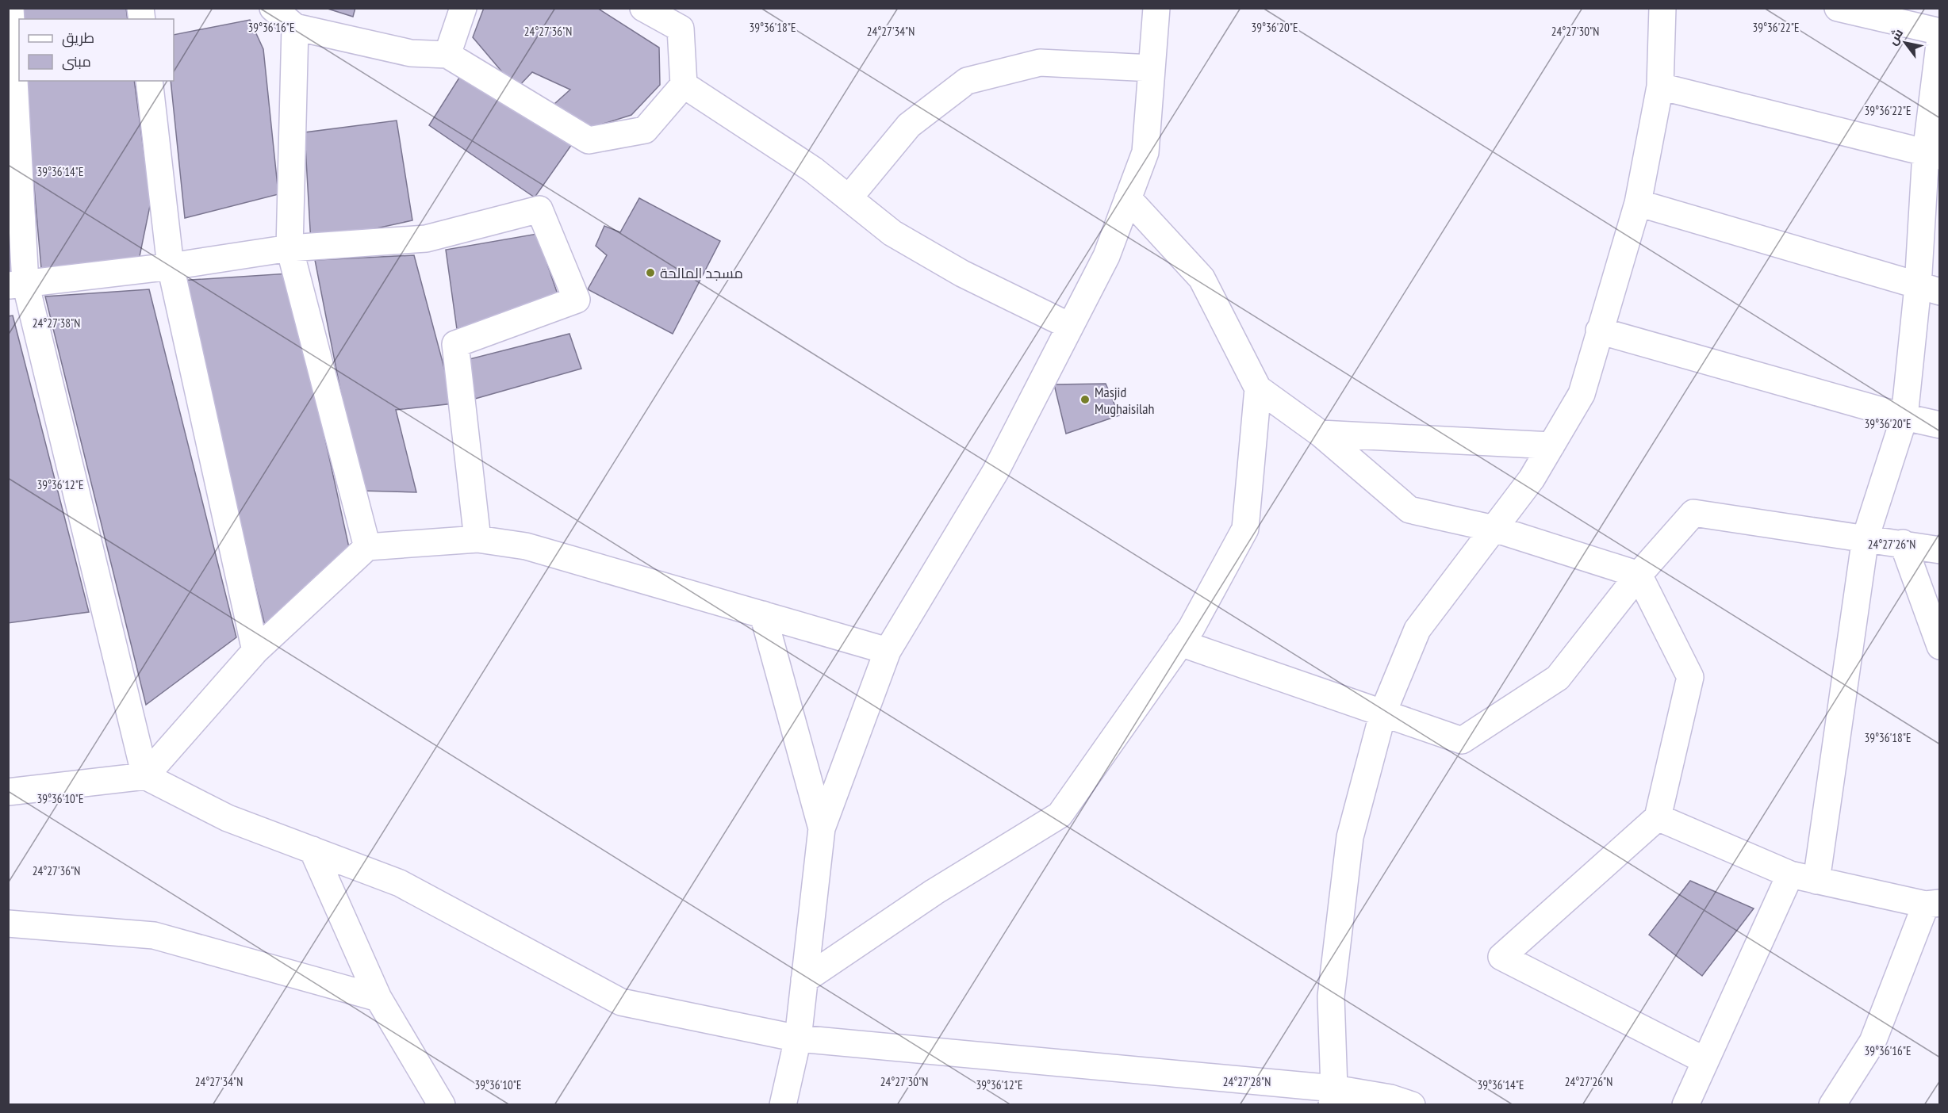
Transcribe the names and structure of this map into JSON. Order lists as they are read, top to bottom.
{
  "places": ["مسجد المالحة", "Masjid Mughaisilah"],
  "legend": ["طريق", "مبنى"],
  "north": "top left",
  "coordinates": [
    "39°36'16\"E",
    "39°36'18\"E",
    "39°36'20\"E",
    "39°36'22\"E",
    "24°27'36\"N",
    "24°27'34\"N",
    "24°27'30\"N",
    "39°36'14\"E",
    "24°27'38\"N",
    "39°36'12\"E",
    "24°27'26\"N",
    "39°36'10\"E",
    "24°27'28\"N"
  ]
}
